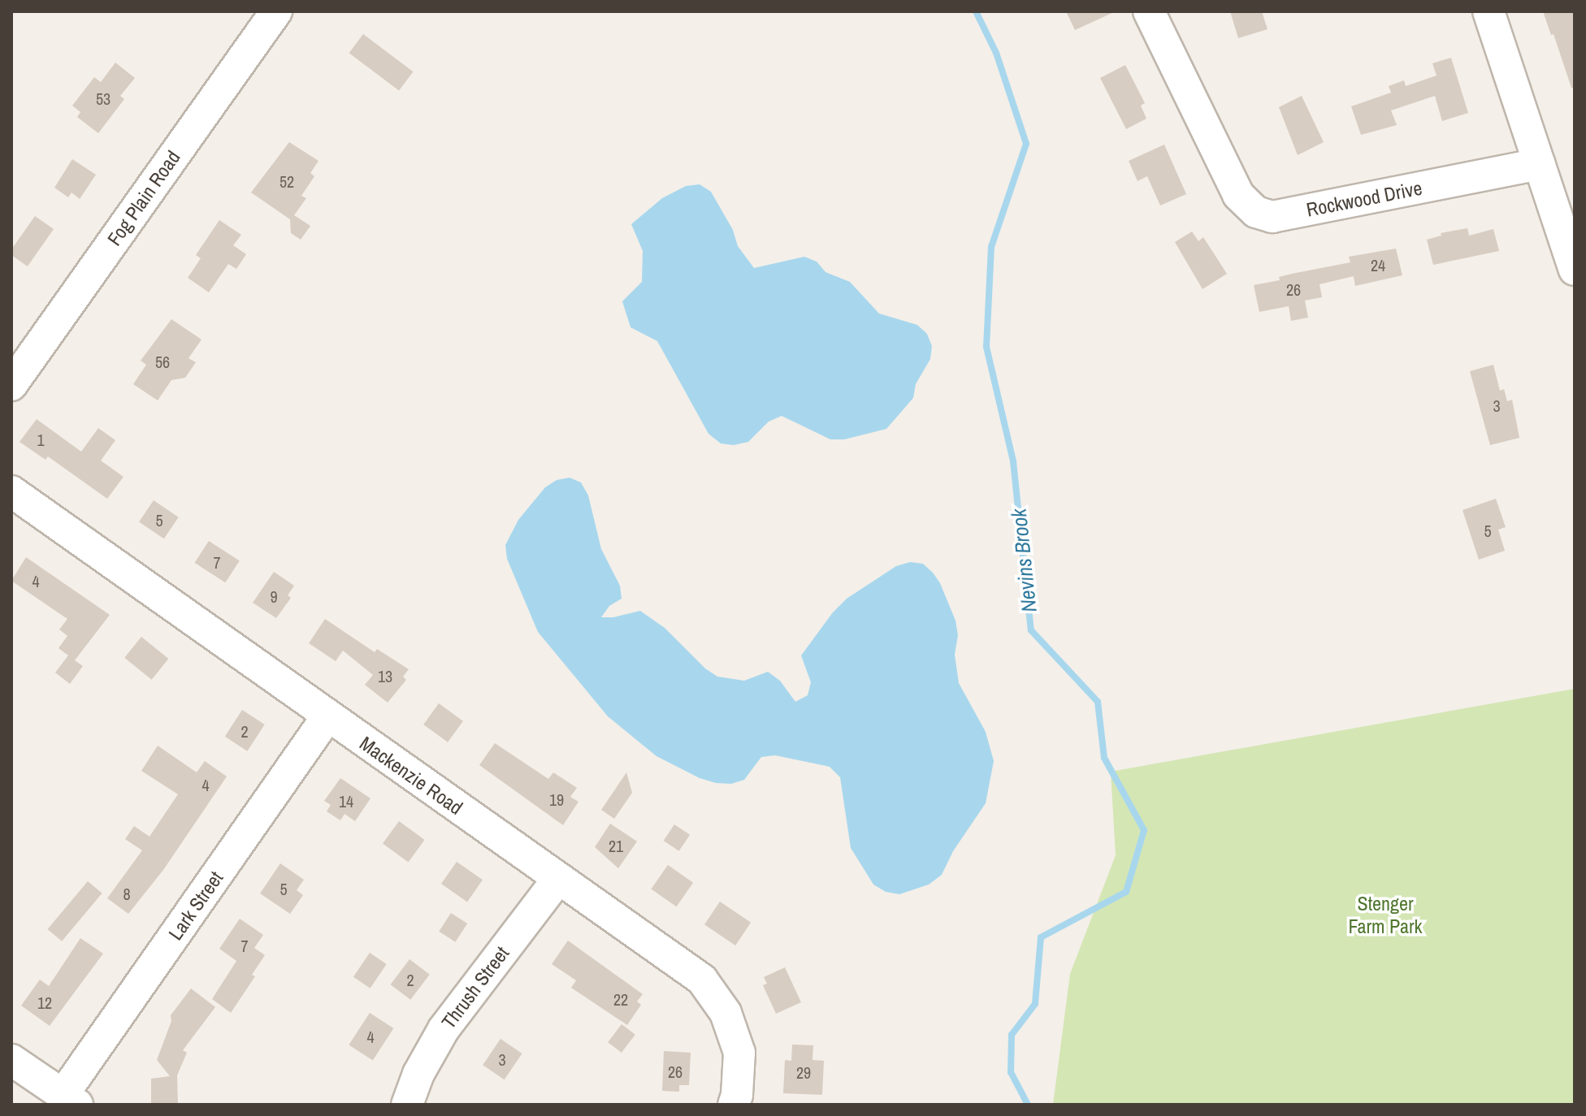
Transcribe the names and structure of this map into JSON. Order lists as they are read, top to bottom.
{
  "streets": {
    "street": [
      "Fog Plain Road",
      "Rockwood Drive",
      "Mackenzie Road",
      "Lark Street",
      "Thrush Street"
    ]
  },
  "crossings": [
    ["Mackenzie Road", "Lark Street"],
    ["Mackenzie Road", "Thrush Street"]
  ],
  "water": ["Nevins Brook"],
  "parks": ["Stenger Farm Park"],
  "house_numbers": [
    "53",
    "52",
    "24",
    "26",
    "56",
    "3",
    "1",
    "5",
    "5",
    "7",
    "4",
    "9",
    "13",
    "2",
    "4",
    "19",
    "14",
    "21",
    "5",
    "8",
    "7",
    "2",
    "22",
    "12",
    "4",
    "3",
    "26",
    "29"
  ]
}
